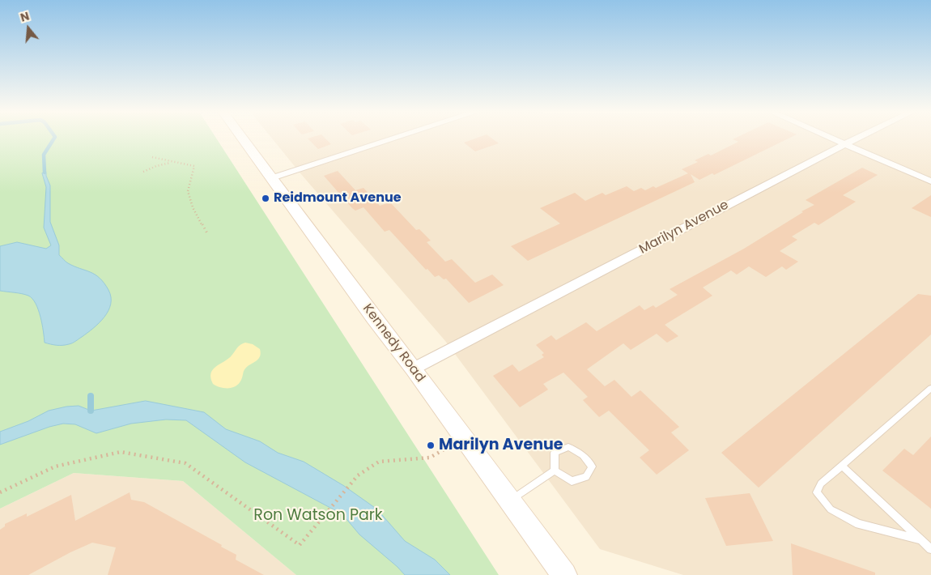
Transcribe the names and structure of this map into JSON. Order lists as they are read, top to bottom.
{
  "streets": {
    "main road": ["Kennedy Road"],
    "street": ["Marilyn Avenue"]
  },
  "crossings": [
    ["Marilyn Avenue", "Kennedy Road"]
  ],
  "parks": ["Ron Watson Park"],
  "places": ["Reidmount Avenue", "Marilyn Avenue"],
  "north": "top"
}
